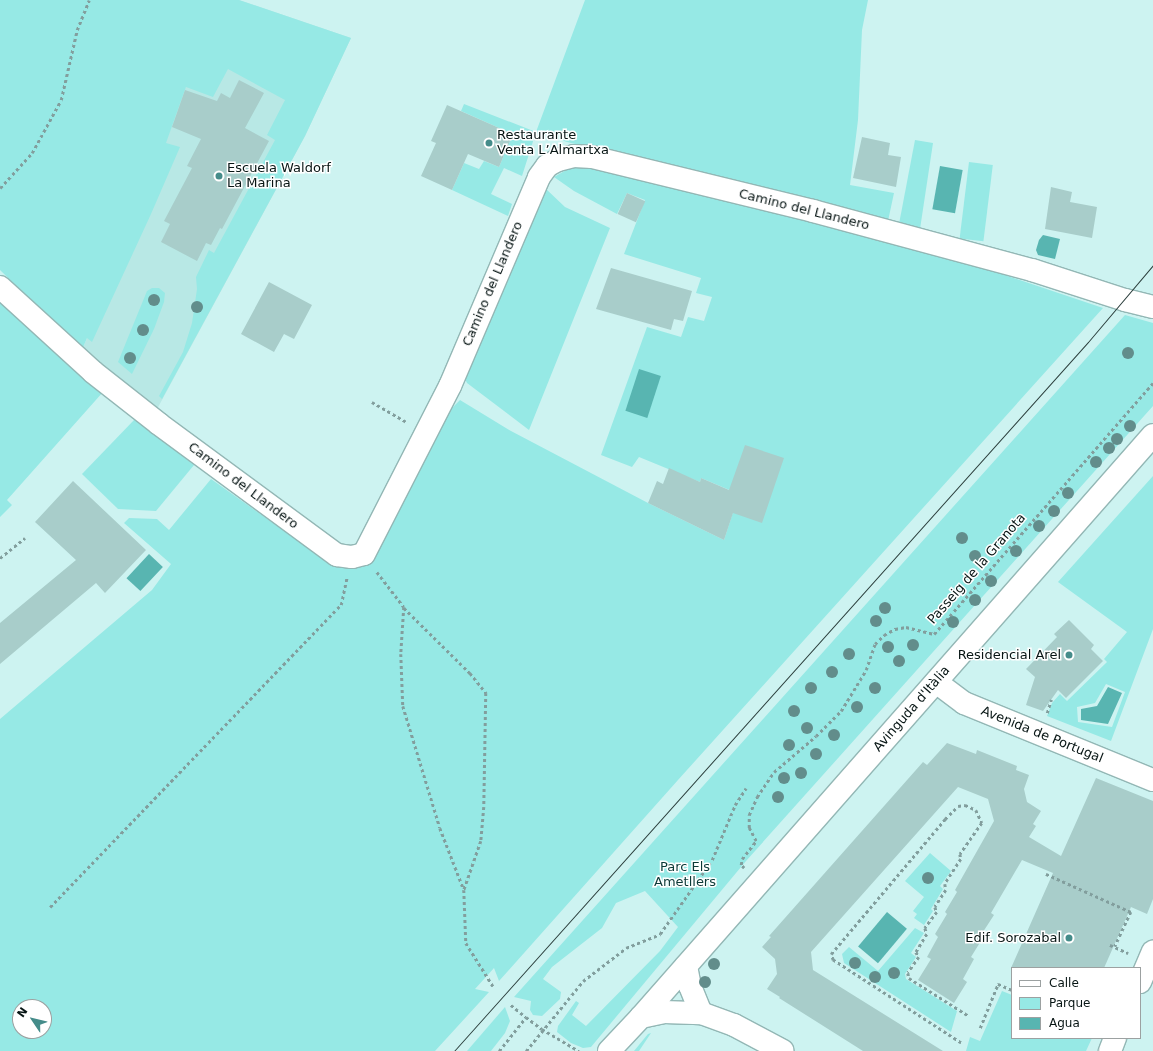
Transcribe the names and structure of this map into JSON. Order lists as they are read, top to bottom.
{
  "streets": {
    "street": ["Camino del Llandero", "Avinguda d'Itàlia", "Avenida de Portugal"],
    "path": ["Passeig de la Granota"]
  },
  "crossings": [
    ["Avinguda d'Itàlia", "Avenida de Portugal"]
  ],
  "parks": ["Parc Els Ametllers"],
  "places": [
    "Restaurante Venta L’Almartxa",
    "Escuela Waldorf La Marina",
    "Residencial Arel",
    "Edif. Sorozabal"
  ],
  "legend": ["Calle", "Parque", "Agua"],
  "north": "top left"
}
